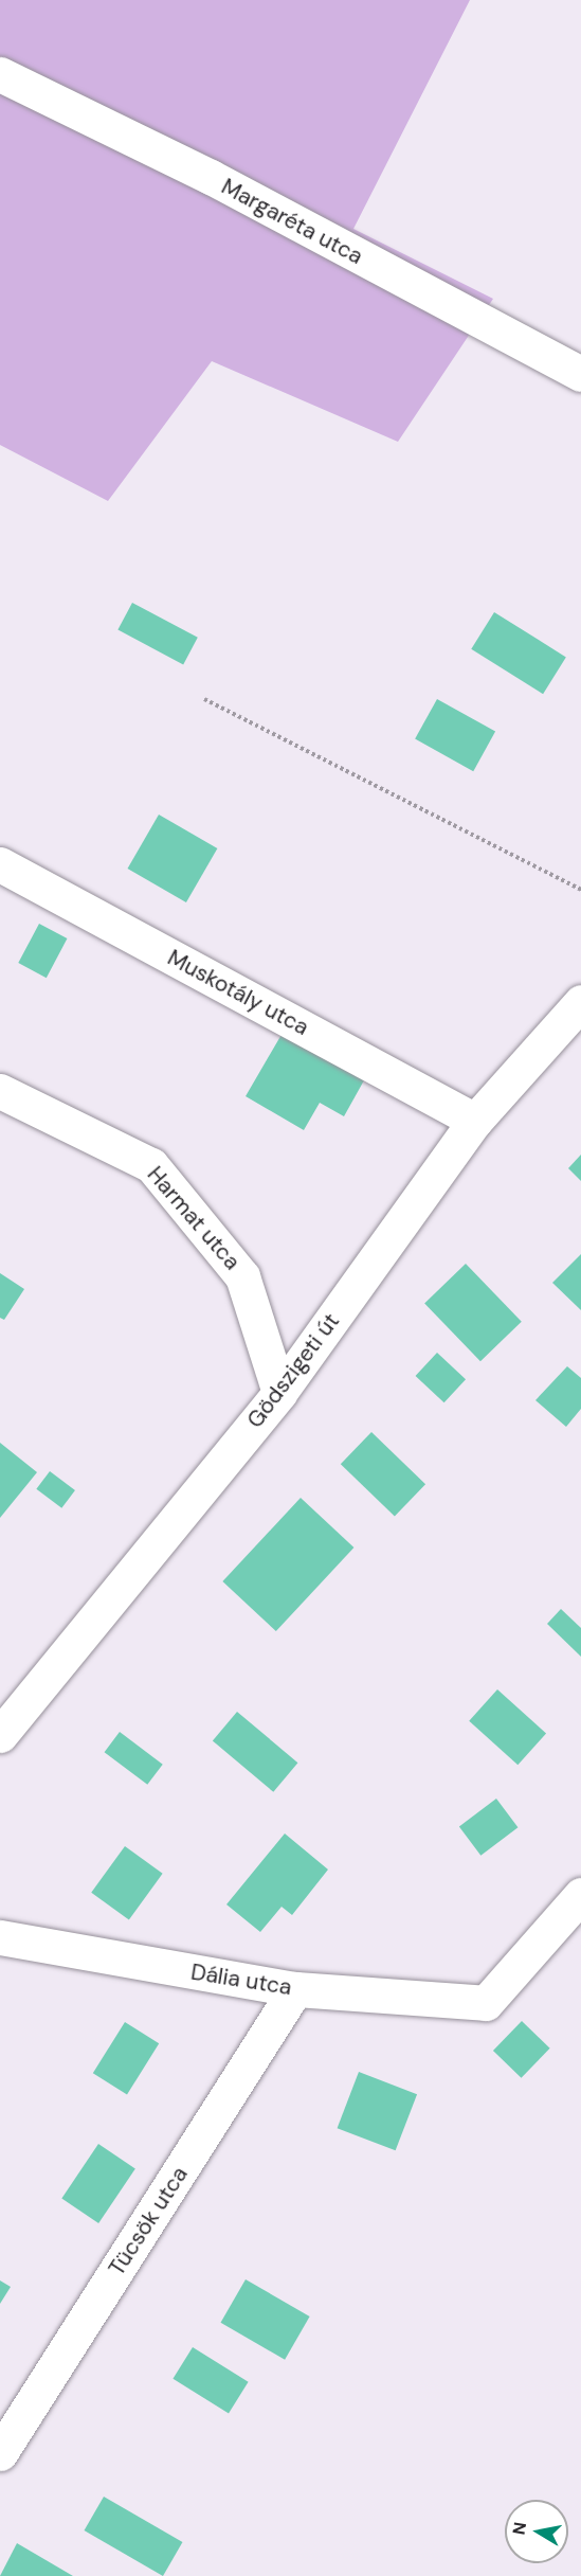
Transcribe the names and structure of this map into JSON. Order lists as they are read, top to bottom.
{
  "streets": {
    "street": [
      "Margaréta utca",
      "Muskotály utca",
      "Harmat utca",
      "Gödszigeti út",
      "Dália utca",
      "Tücsök utca"
    ]
  },
  "crossings": [
    ["Muskotály utca", "Gödszigeti út"],
    ["Harmat utca", "Gödszigeti út"],
    ["Dália utca", "Tücsök utca"]
  ],
  "north": "left"
}
